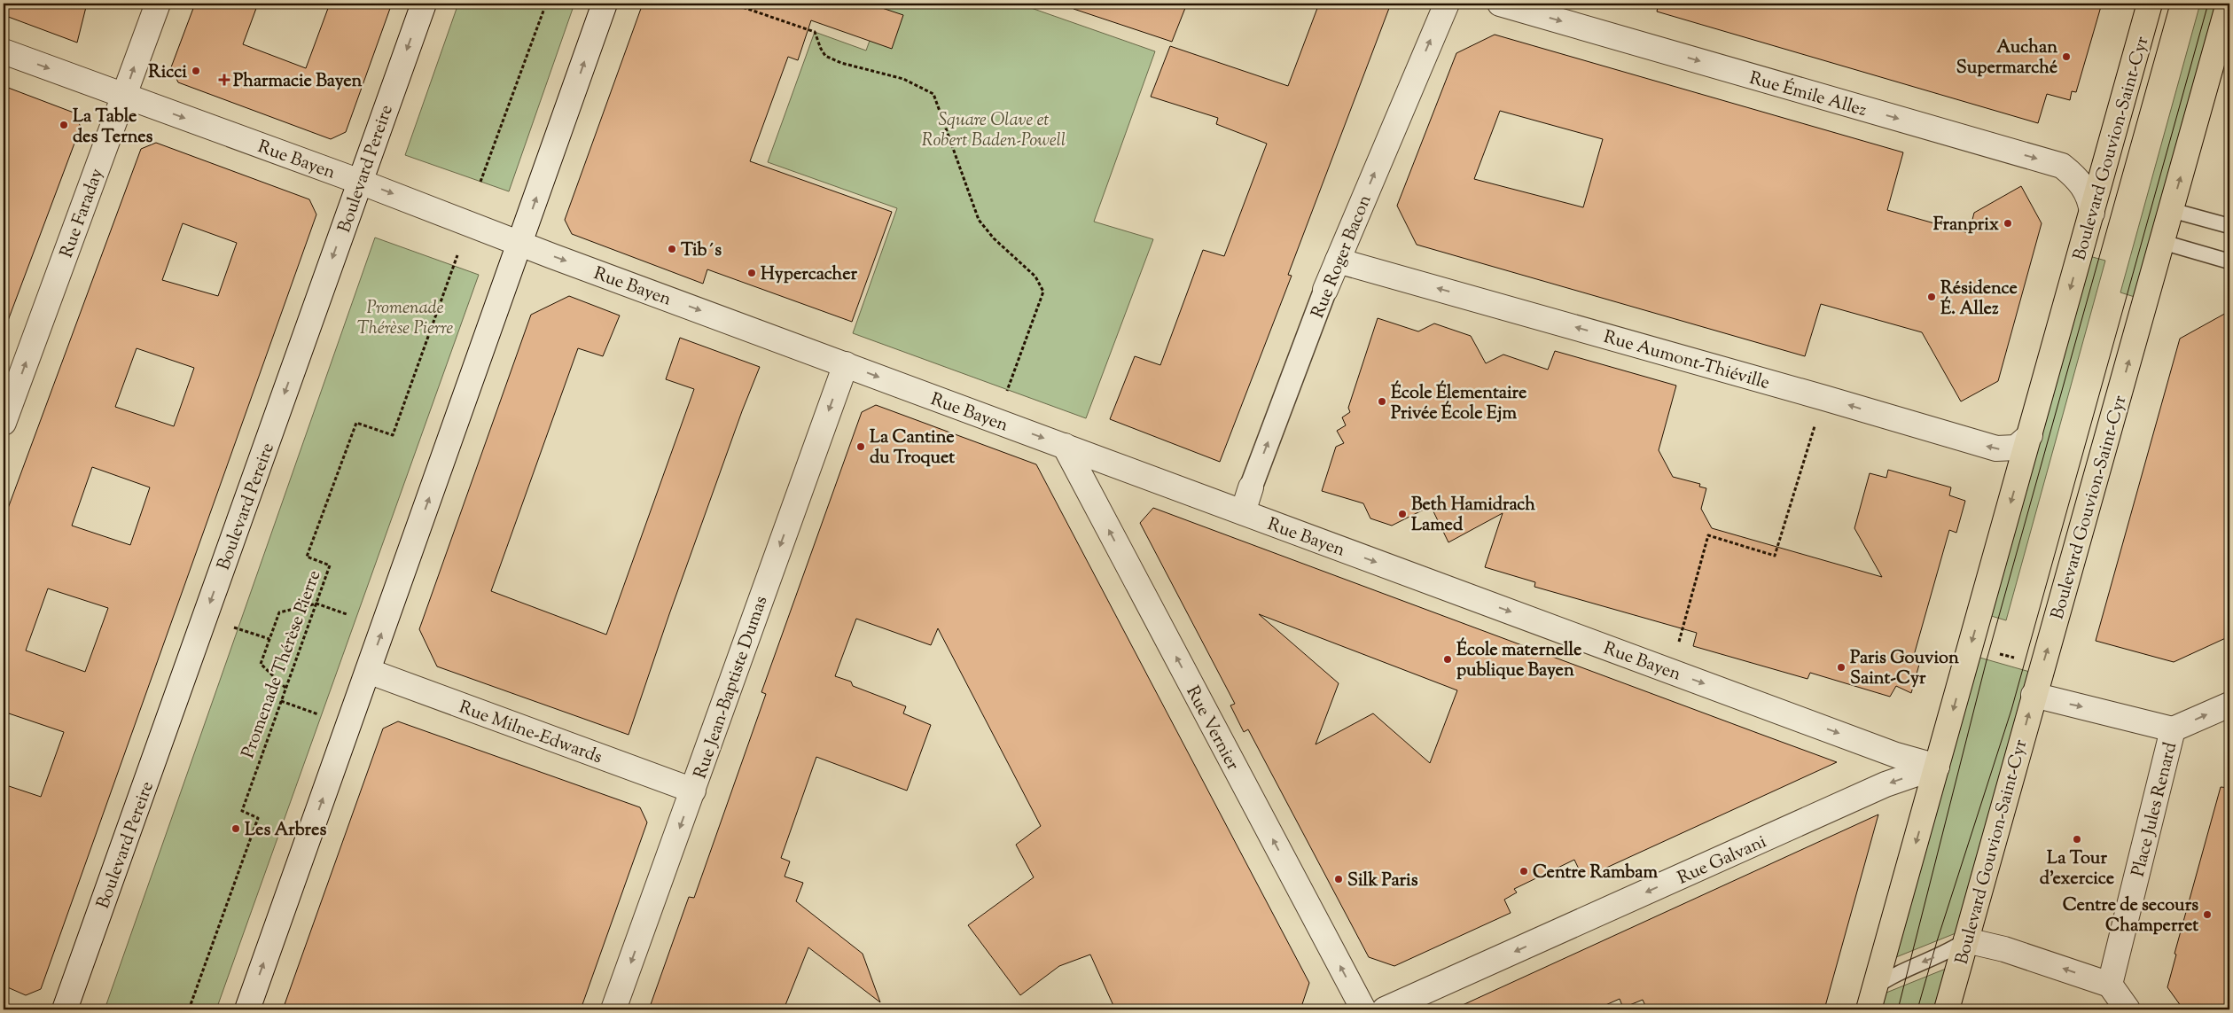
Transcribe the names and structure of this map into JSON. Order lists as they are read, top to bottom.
{
  "streets": {
    "main road": ["Boulevard Gouvion-Saint-Cyr"],
    "street": [
      "Rue Émile Allez",
      "Rue Bayen",
      "Boulevard Pereire",
      "Rue Faraday",
      "Rue Roger Bacon",
      "Rue Aumont-Thiéville",
      "Rue Jean-Baptiste Dumas",
      "Rue Vernier",
      "Rue Milne-Edwards",
      "Place Jules Renard",
      "Rue Galvani"
    ],
    "path": ["Promenade Thérèse Pierre"]
  },
  "crossings": [
    ["Rue Émile Allez", "Boulevard Gouvion-Saint-Cyr"],
    ["Boulevard Gouvion-Saint-Cyr", "Rue Bayen"],
    ["Boulevard Gouvion-Saint-Cyr", "Rue Aumont-Thiéville"],
    ["Boulevard Gouvion-Saint-Cyr", "Place Jules Renard"],
    ["Boulevard Gouvion-Saint-Cyr", "Rue Galvani"],
    ["Rue Bayen", "Boulevard Pereire"],
    ["Rue Bayen", "Rue Faraday"],
    ["Rue Bayen", "Rue Roger Bacon"],
    ["Rue Bayen", "Rue Jean-Baptiste Dumas"],
    ["Rue Bayen", "Rue Vernier"],
    ["Rue Bayen", "Rue Galvani"],
    ["Rue Roger Bacon", "Rue Aumont-Thiéville"],
    ["Rue Jean-Baptiste Dumas", "Rue Milne-Edwards"]
  ],
  "one_way": [
    "Rue Émile Allez",
    "Rue Bayen",
    "Rue Faraday",
    "Rue Roger Bacon",
    "Rue Aumont-Thiéville",
    "Rue Jean-Baptiste Dumas",
    "Rue Vernier",
    "Place Jules Renard",
    "Rue Galvani"
  ],
  "parks": ["Square Olave et Robert Baden-Powell", "Promenade Thérèse Pierre"],
  "places": {
    "other": [
      "Auchan Supermarché",
      "Ricci",
      "La Table des Ternes",
      "Franprix",
      "Tib´s",
      "Hypercacher",
      "Résidence É. Allez",
      "École Élementaire Privée École Ejm",
      "La Cantine du Troquet",
      "Beth Hamidrach Lamed",
      "École maternelle publique Bayen",
      "Paris Gouvion Saint-Cyr",
      "Les Arbres",
      "La Tour d'exercice",
      "Centre Rambam",
      "Silk Paris",
      "Centre de secours Champerret"
    ],
    "health": ["Pharmacie Bayen"]
  }
}
